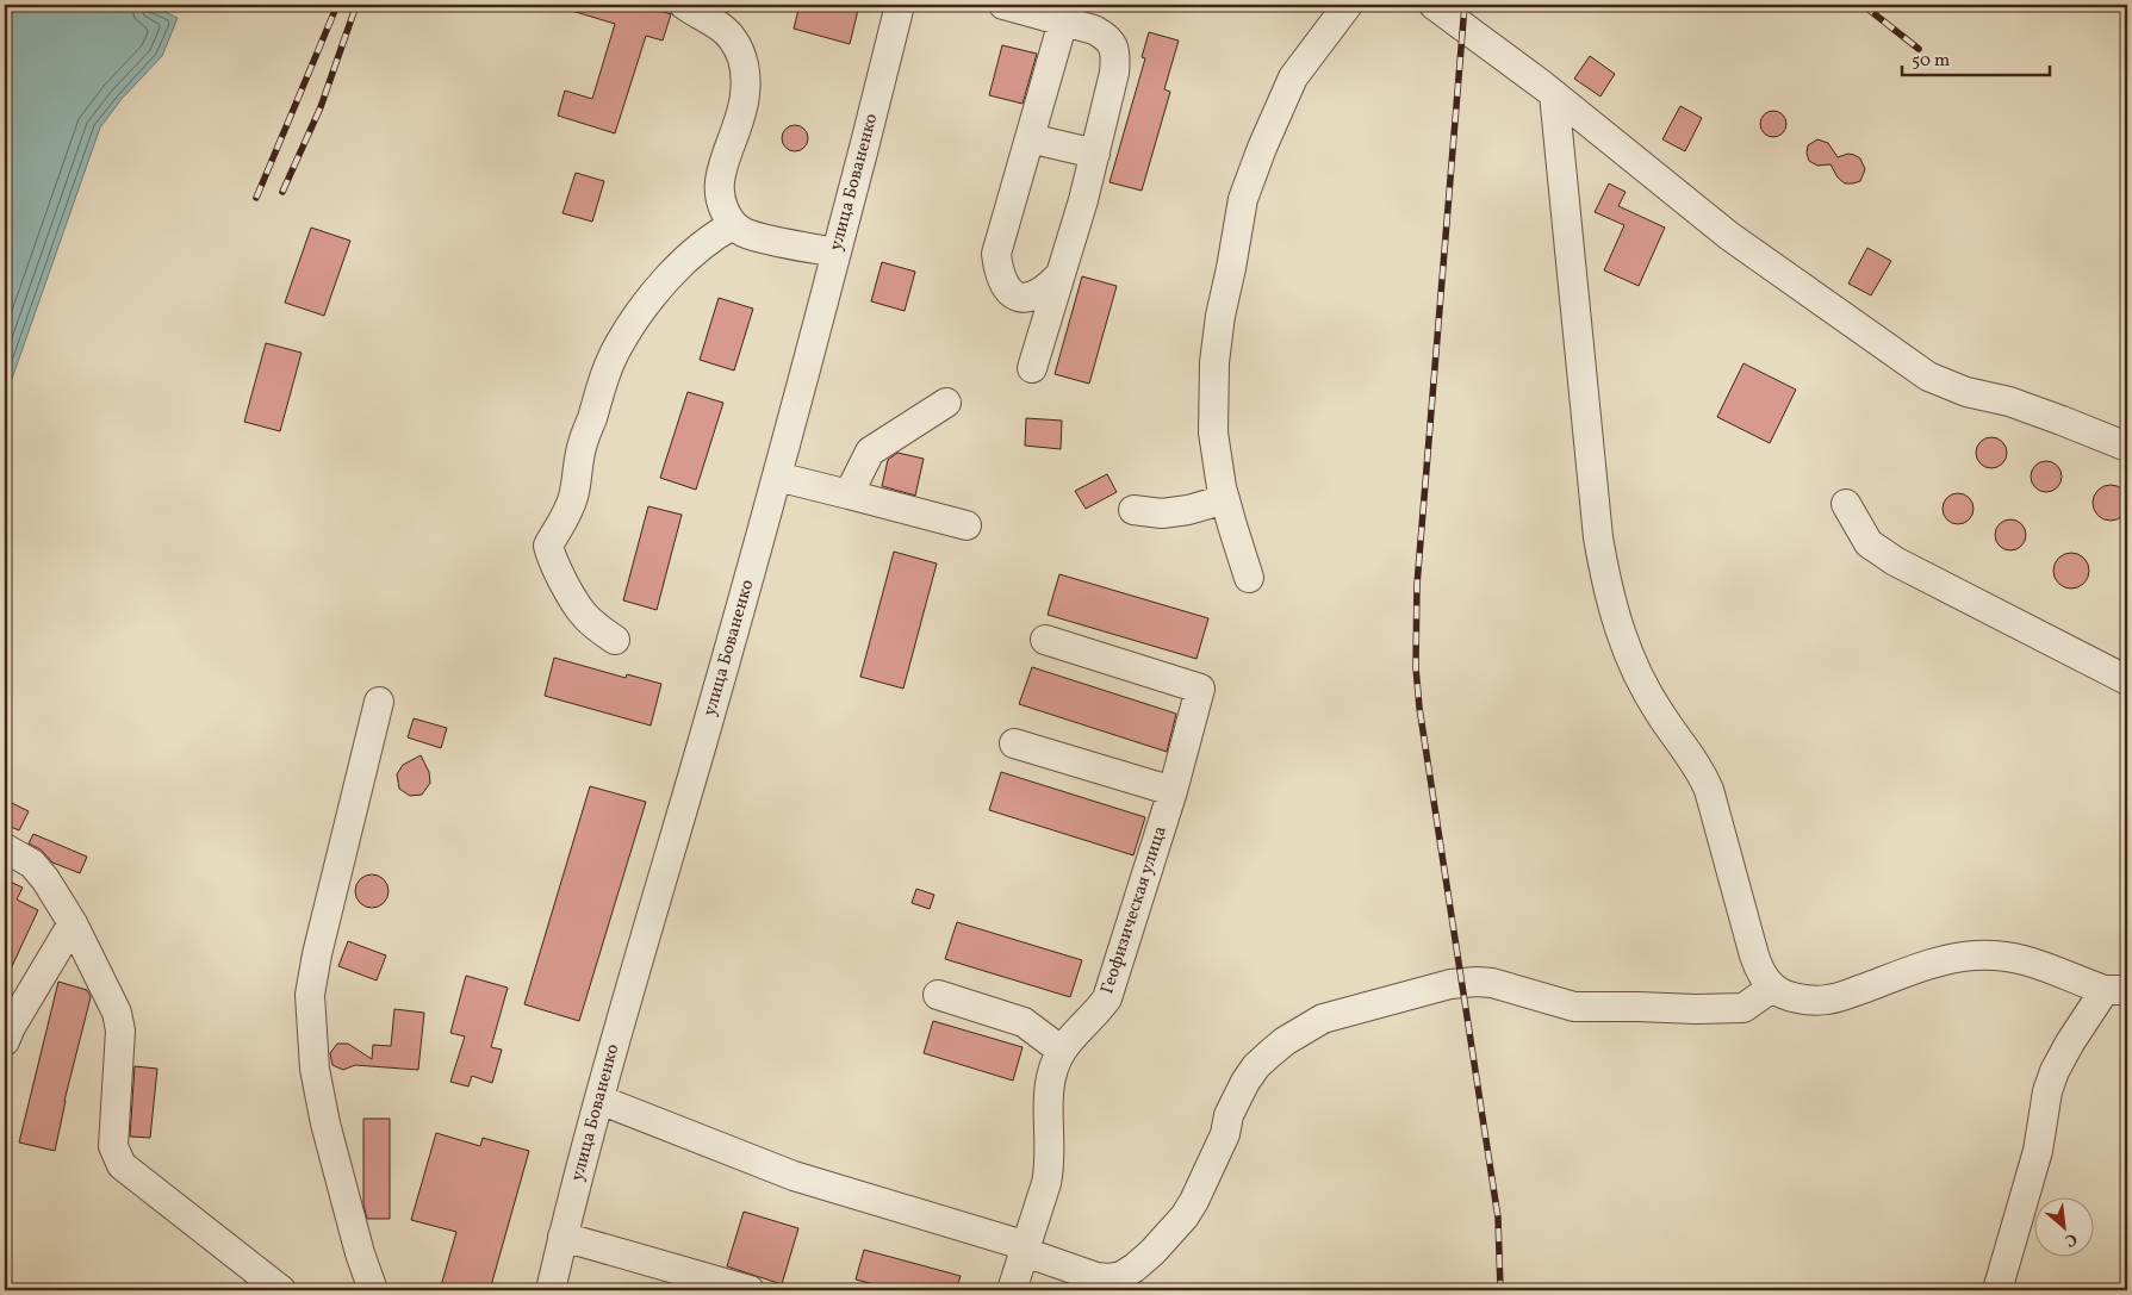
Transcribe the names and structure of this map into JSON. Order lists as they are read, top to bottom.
{
  "streets": {
    "street": ["улица Бованенко", "Геофизическая улица"]
  },
  "scale_bar": "50 m",
  "north": "bottom right"
}
